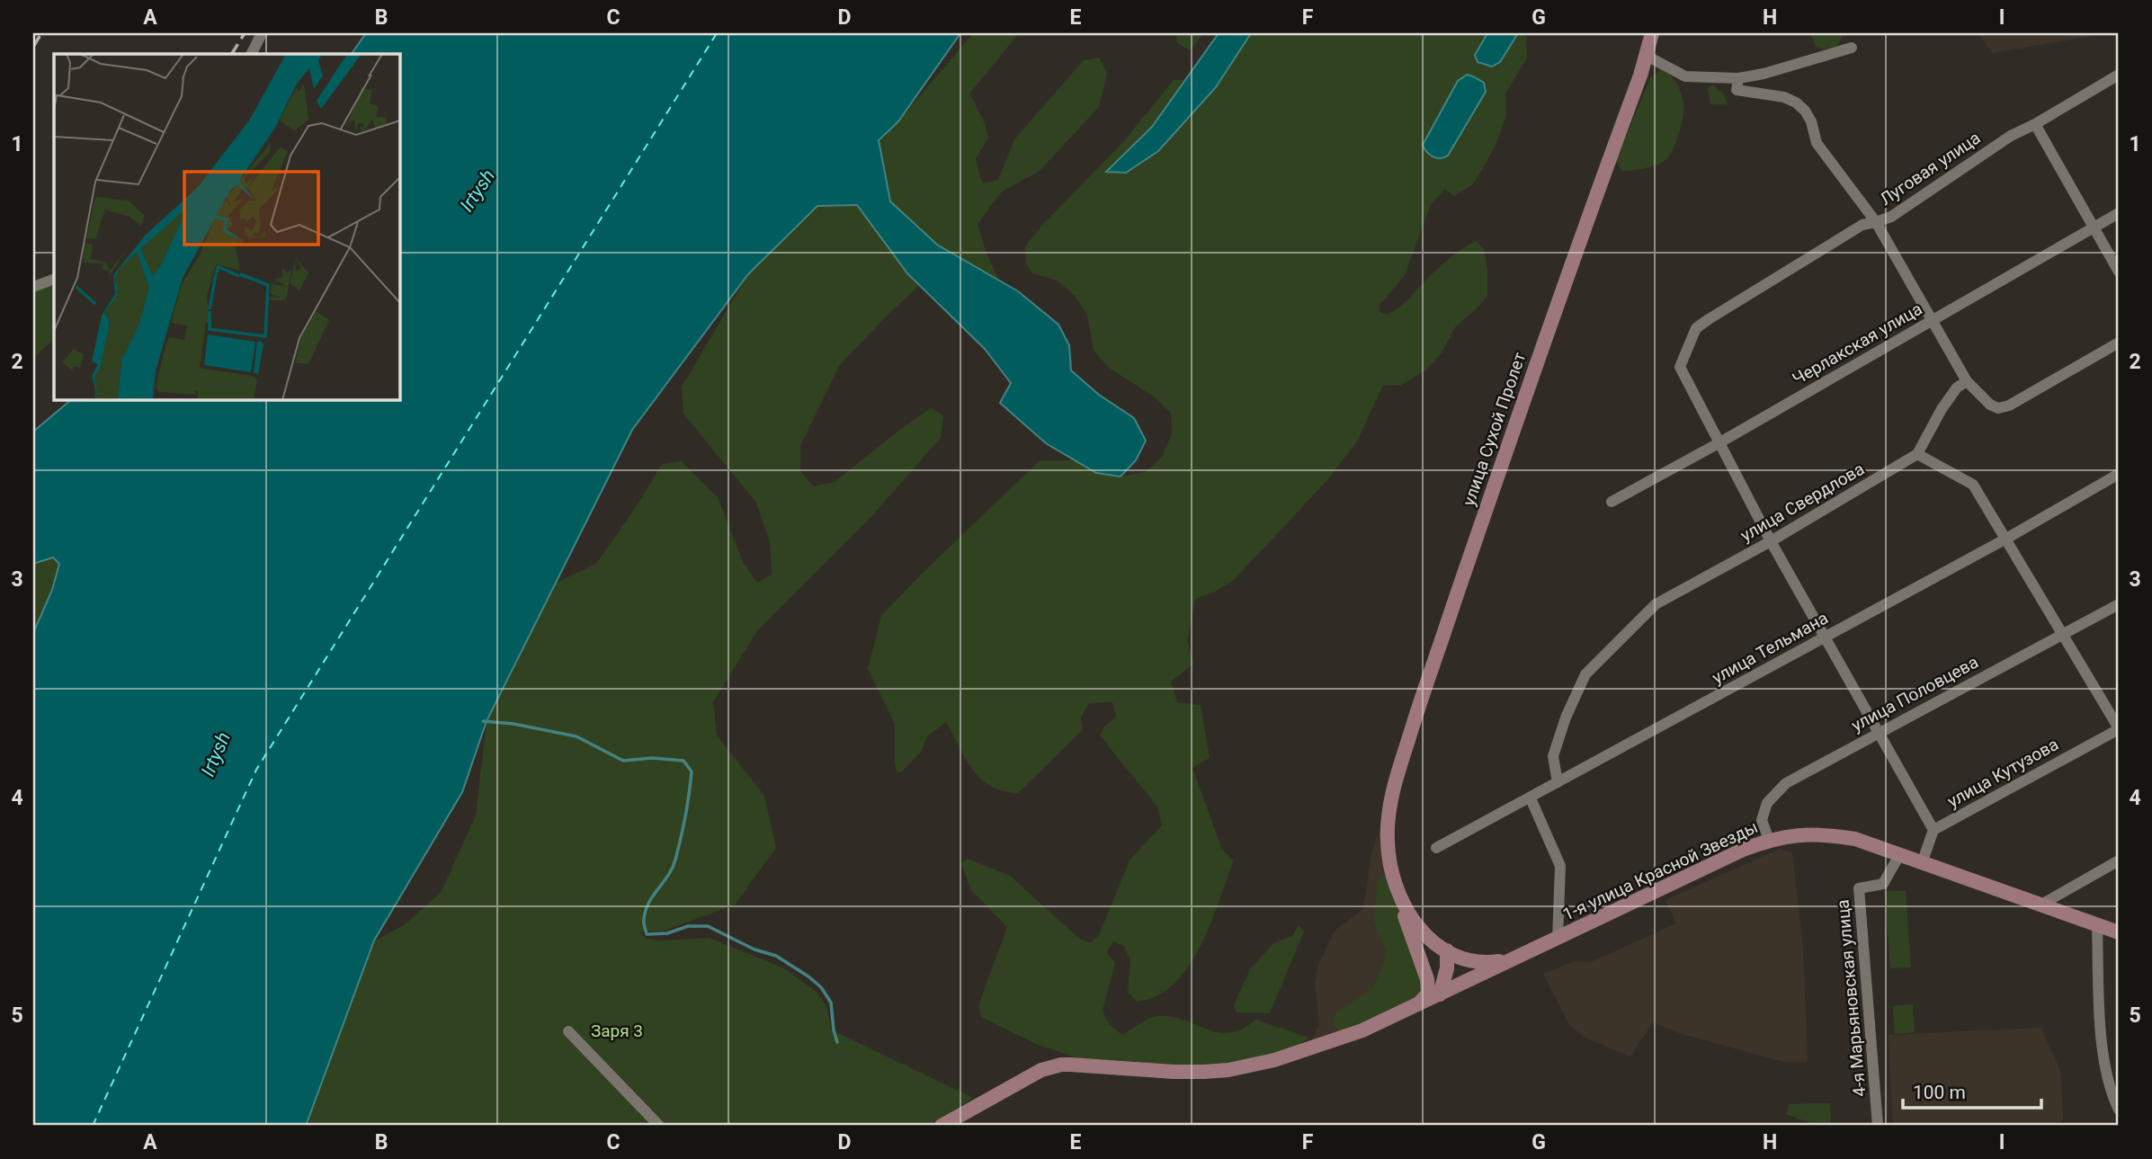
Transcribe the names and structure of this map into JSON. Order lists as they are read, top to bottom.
{
  "streets": {
    "main road": ["улица Сухой Пролет", "1-я улица Красной Звезды"],
    "street": [
      "Луговая улица",
      "Черлакская улица",
      "улица Свердлова",
      "улица Тельмана",
      "улица Половцева",
      "улица Кутузова",
      "4-я Марьяновская улица"
    ]
  },
  "crossings": [
    ["Луговая улица", "Черлакская улица"],
    ["улица Сухой Пролет", "1-я улица Красной Звезды"],
    ["улица Свердлова", "улица Тельмана"],
    ["улица Половцева", "1-я улица Красной Звезды"],
    ["1-я улица Красной Звезды", "4-я Марьяновская улица"]
  ],
  "water": ["Irtysh"],
  "parks": ["Заря 3"],
  "scale_bar": "100 m",
  "grid": {
    "columns": [
      "A",
      "B",
      "C",
      "D",
      "E",
      "F",
      "G",
      "H",
      "I"
    ],
    "rows": [
      "1",
      "2",
      "3",
      "4",
      "5"
    ]
  }
}
